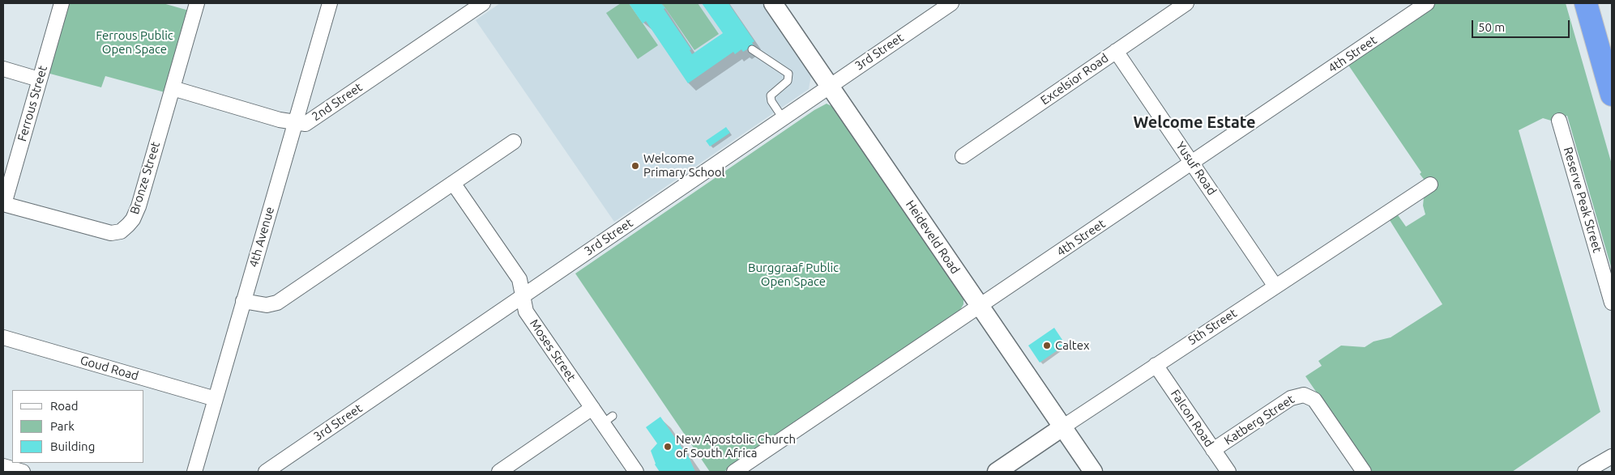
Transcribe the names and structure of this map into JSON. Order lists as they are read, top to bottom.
{
  "streets": {
    "street": [
      "3rd Street",
      "4th Street",
      "Excelsior Road",
      "2nd Street",
      "Ferrous Street",
      "Yusuf Road",
      "Bronze Street",
      "Reserve Peak Street",
      "4th Avenue",
      "Heideveld Road",
      "5th Street",
      "Moses Street",
      "Goud Road",
      "Falcon Road",
      "Katberg Street"
    ]
  },
  "crossings": [
    ["3rd Street", "Heideveld Road"],
    ["3rd Street", "Moses Street"],
    ["4th Street", "Yusuf Road"],
    ["4th Street", "Heideveld Road"],
    ["Excelsior Road", "Yusuf Road"],
    ["2nd Street", "Bronze Street"],
    ["2nd Street", "4th Avenue"],
    ["Ferrous Street", "Bronze Street"],
    ["Yusuf Road", "5th Street"],
    ["4th Avenue", "Goud Road"],
    ["Heideveld Road", "5th Street"],
    ["5th Street", "Falcon Road"],
    ["Falcon Road", "Katberg Street"]
  ],
  "districts": ["Welcome Estate"],
  "parks": ["Ferrous Public Open Space", "Burggraaf Public Open Space"],
  "places": ["Welcome Primary School", "Caltex", "New Apostolic Church of South Africa"],
  "legend": ["Road", "Park", "Building"],
  "scale_bar": "50 m"
}
